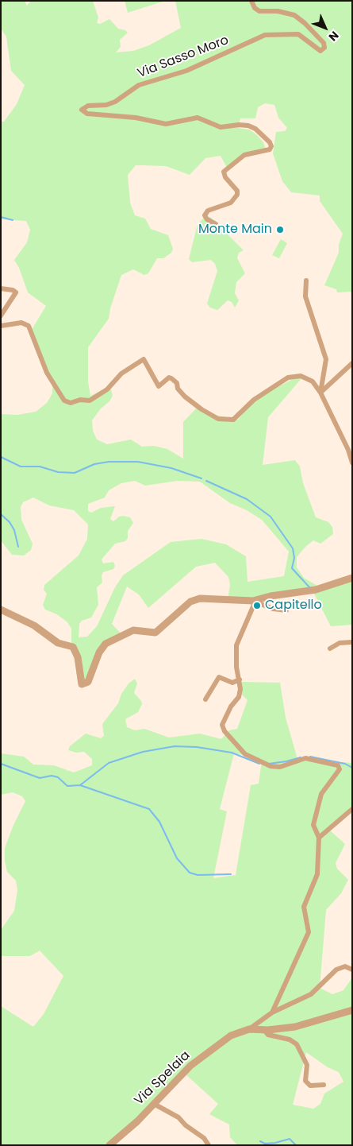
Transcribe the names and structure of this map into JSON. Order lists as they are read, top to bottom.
{
  "streets": {
    "street": ["Via Sasso Moro", "Via Spelaia"]
  },
  "places": ["Monte Main", "Capitello"],
  "north": "bottom right"
}
